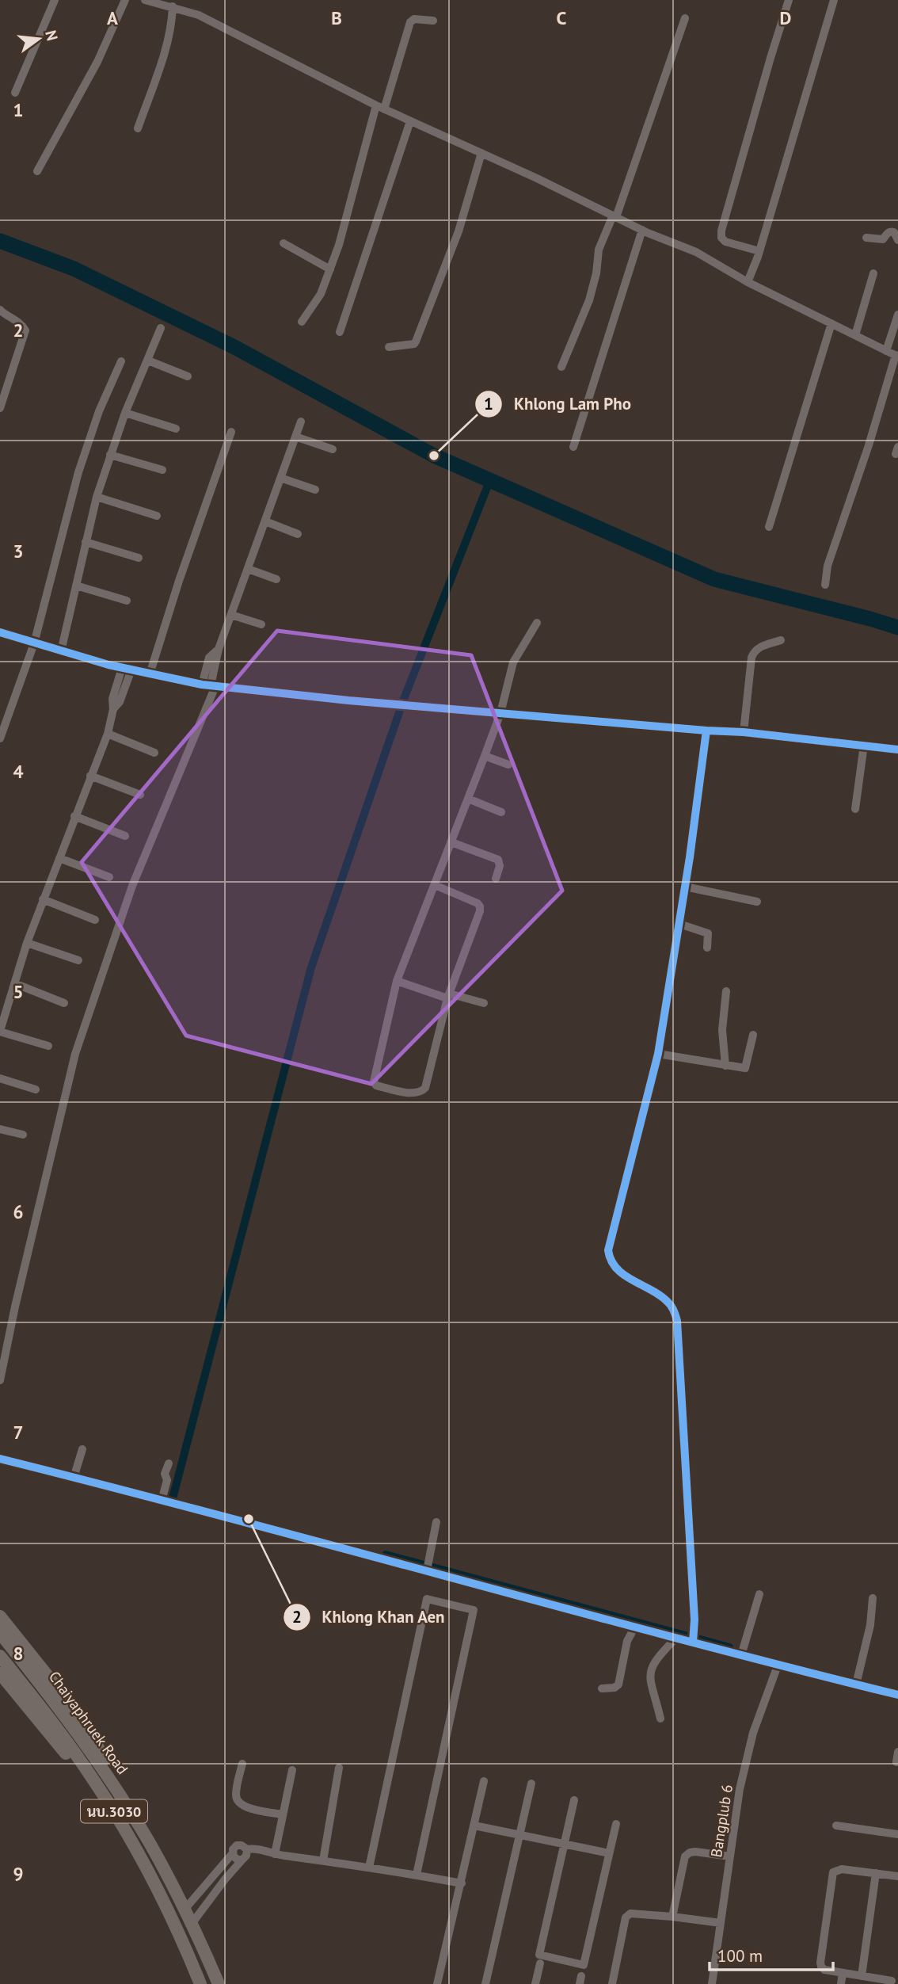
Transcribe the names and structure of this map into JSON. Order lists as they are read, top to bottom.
{
  "streets": {
    "main road": ["Chaiyaphruek Road", "นบ.3030"],
    "street": ["Bangplub 6"]
  },
  "places": ["Khlong Lam Pho", "Khlong Khan Aen"],
  "scale_bar": "100 m",
  "north": "right",
  "grid": {
    "columns": [
      "A",
      "B",
      "C",
      "D"
    ],
    "rows": [
      "1",
      "2",
      "3",
      "4",
      "5",
      "6",
      "7",
      "8",
      "9"
    ]
  }
}
